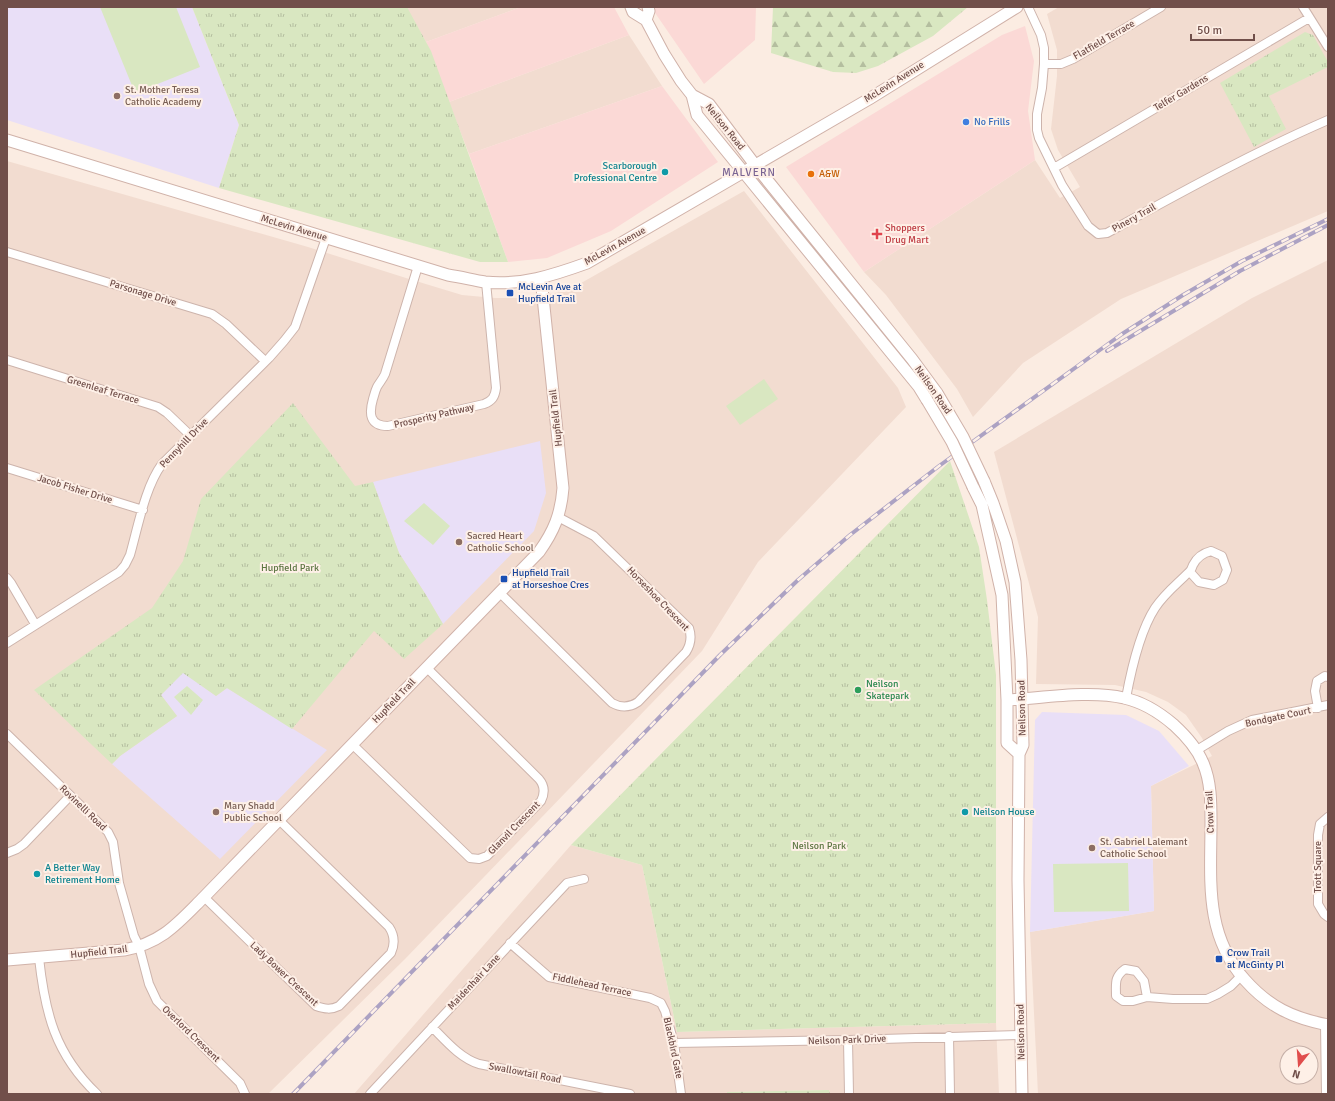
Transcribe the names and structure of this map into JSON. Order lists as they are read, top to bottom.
{
  "streets": {
    "street": [
      "Flatfield Terrace",
      "McLevin Avenue",
      "Telfer Gardens",
      "Neilson Road",
      "Pinery Trail",
      "Parsonage Drive",
      "Greenleaf Terrace",
      "Prosperity Pathway",
      "Hupfield Trail",
      "Pennyhill Drive",
      "Jacob Fisher Drive",
      "Horseshoe Crescent",
      "Bondgate Court",
      "Rovinelli Road",
      "Crow Trail",
      "Glanvil Crescent",
      "Trott Square",
      "Lady Bower Crescent",
      "Maidenhair Lane",
      "Fiddlehead Terrace",
      "Overlord Crescent",
      "Neilson Park Drive",
      "Blackbird Gate",
      "Swallowtail Road"
    ]
  },
  "crossings": [
    ["Flatfield Terrace", "Pinery Trail"],
    ["McLevin Avenue", "Neilson Road"],
    ["McLevin Avenue", "Prosperity Pathway"],
    ["McLevin Avenue", "Hupfield Trail"],
    ["McLevin Avenue", "Pennyhill Drive"],
    ["Telfer Gardens", "Pinery Trail"],
    ["Neilson Road", "Crow Trail"],
    ["Neilson Road", "Neilson Park Drive"],
    ["Parsonage Drive", "Pennyhill Drive"],
    ["Greenleaf Terrace", "Pennyhill Drive"],
    ["Hupfield Trail", "Horseshoe Crescent"],
    ["Hupfield Trail", "Rovinelli Road"],
    ["Hupfield Trail", "Glanvil Crescent"],
    ["Hupfield Trail", "Lady Bower Crescent"],
    ["Hupfield Trail", "Overlord Crescent"],
    ["Pennyhill Drive", "Jacob Fisher Drive"],
    ["Bondgate Court", "Crow Trail"],
    ["Rovinelli Road", "Overlord Crescent"],
    ["Maidenhair Lane", "Fiddlehead Terrace"],
    ["Maidenhair Lane", "Swallowtail Road"],
    ["Fiddlehead Terrace", "Blackbird Gate"],
    ["Neilson Park Drive", "Blackbird Gate"]
  ],
  "districts": ["MALVERN"],
  "parks": ["Hupfield Park", "Neilson Park"],
  "places": {
    "other": [
      "St. Mother Teresa Catholic Academy",
      "No Frills",
      "Scarborough Professional Centre",
      "A&W",
      "Sacred Heart Catholic School",
      "Neilson Skatepark",
      "Mary Shadd Public School",
      "Neilson House",
      "St. Gabriel Lalemant Catholic School",
      "A Better Way Retirement Home"
    ],
    "health": ["Shoppers Drug Mart"],
    "transit": ["McLevin Ave at Hupfield Trail", "Hupfield Trail at Horseshoe Cres", "Crow Trail at McGinty Pl"]
  },
  "scale_bar": "50 m",
  "north": "bottom"
}
